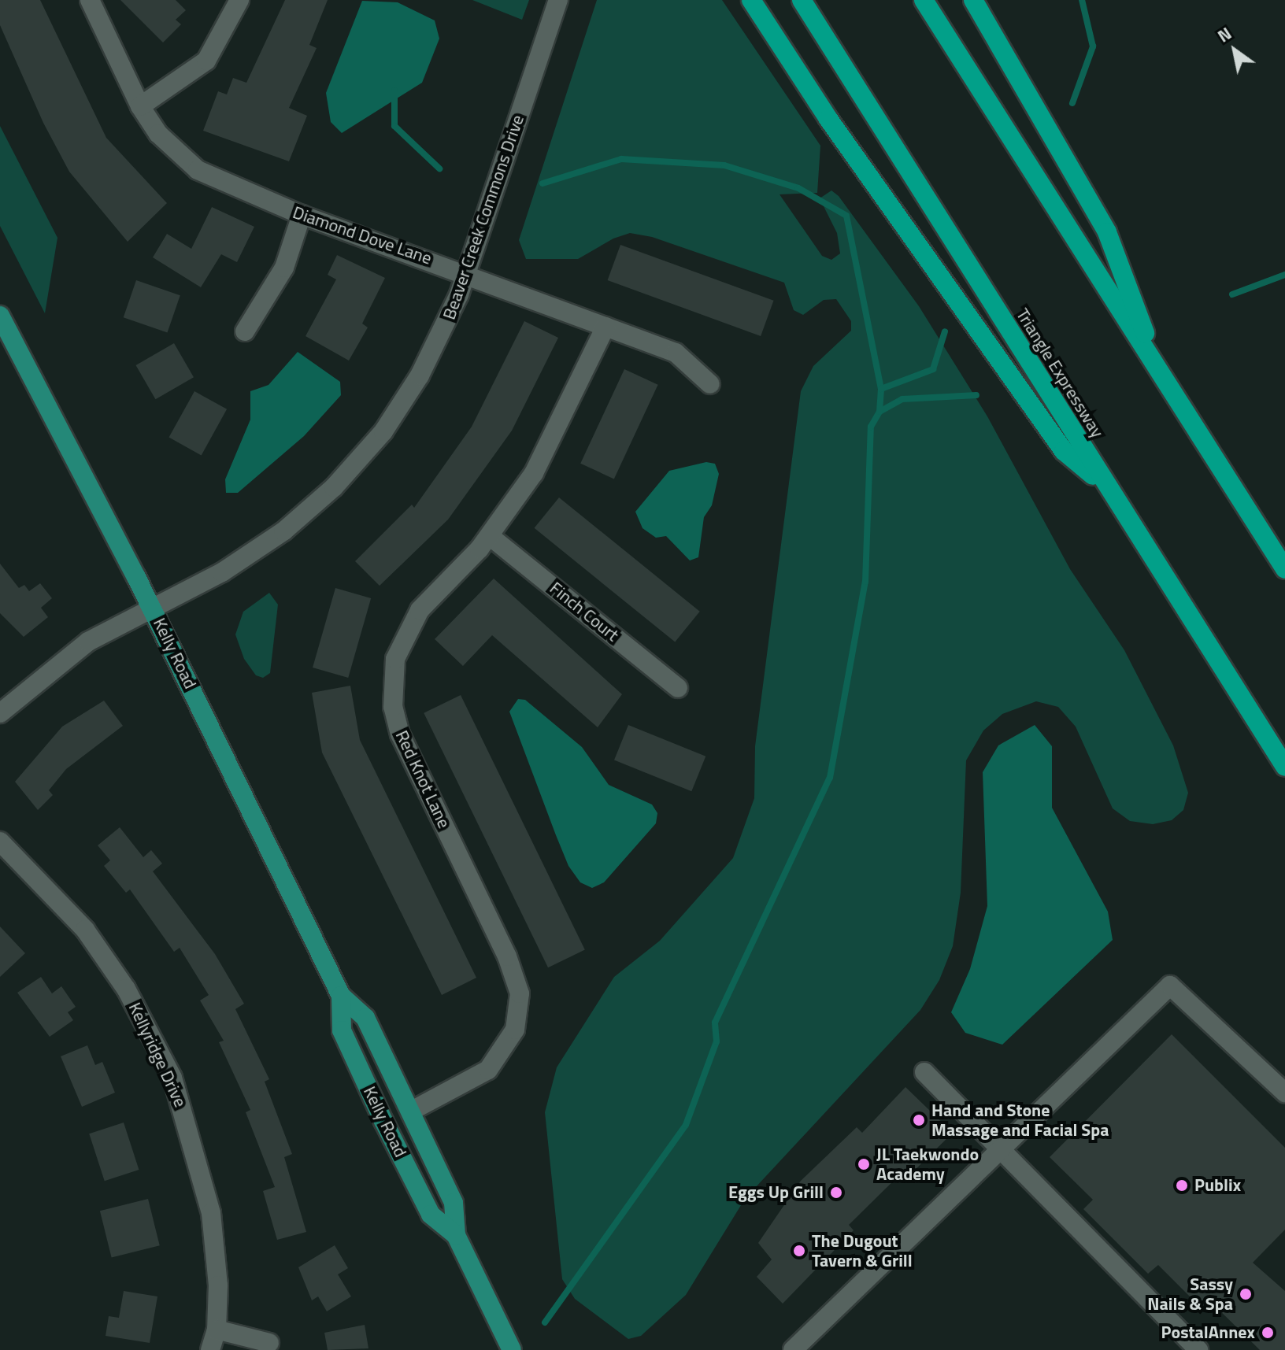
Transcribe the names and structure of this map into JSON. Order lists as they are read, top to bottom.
{
  "streets": {
    "highway": ["Triangle Expressway"],
    "main road": ["Kelly Road"],
    "street": [
      "Beaver Creek Commons Drive",
      "Diamond Dove Lane",
      "Finch Court",
      "Red Knot Lane",
      "Kellyridge Drive"
    ]
  },
  "crossings": [
    ["Beaver Creek Commons Drive", "Diamond Dove Lane"],
    ["Beaver Creek Commons Drive", "Kelly Road"],
    ["Diamond Dove Lane", "Red Knot Lane"],
    ["Finch Court", "Red Knot Lane"],
    ["Kelly Road", "Red Knot Lane"]
  ],
  "places": [
    "Hand and Stone Massage and Facial Spa",
    "JL Taekwondo Academy",
    "Publix",
    "Eggs Up Grill",
    "The Dugout Tavern & Grill",
    "Sassy Nails & Spa",
    "PostalAnnex"
  ],
  "north": "top left"
}
